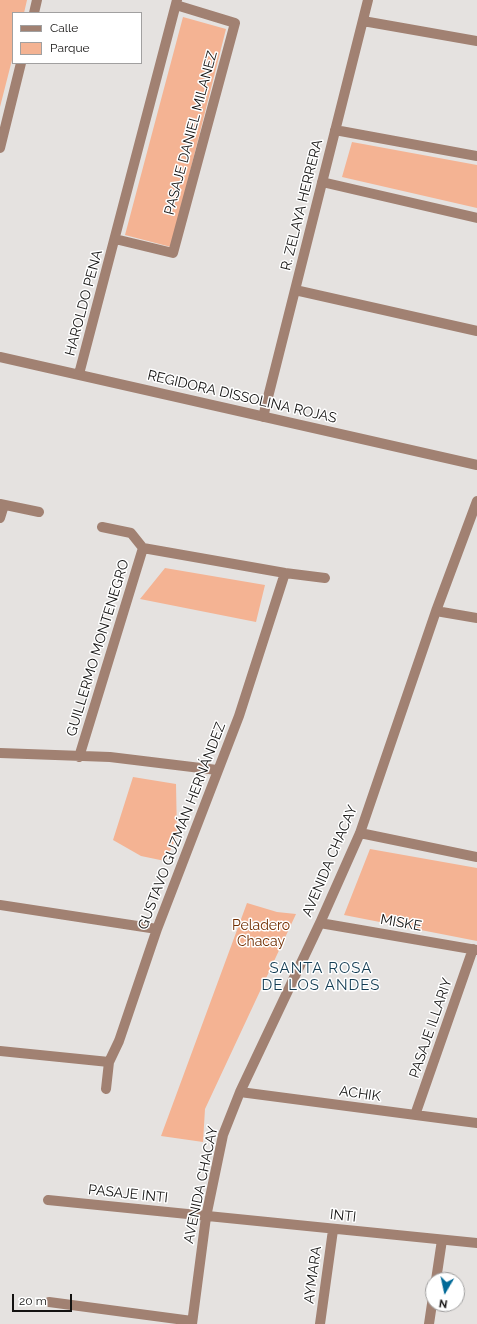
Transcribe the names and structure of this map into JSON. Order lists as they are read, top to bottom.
{
  "streets": {
    "street": [
      "PASAJE DANIEL MILANEZ",
      "R. ZELAYA HERRERA",
      "HAROLDO PENA",
      "REGIDORA DISSOLINA ROJAS",
      "GUILLERMO MONTENEGRO",
      "GUSTAVO GUZMÁN HERNÁNDEZ",
      "AVENIDA CHACAY",
      "MISKE",
      "PASAJE ILLARIY",
      "ACHIK",
      "PASAJE INTI",
      "INTI",
      "AYMARA"
    ]
  },
  "crossings": [
    ["PASAJE DANIEL MILANEZ", "HAROLDO PENA"],
    ["R. ZELAYA HERRERA", "REGIDORA DISSOLINA ROJAS"],
    ["HAROLDO PENA", "REGIDORA DISSOLINA ROJAS"],
    ["AVENIDA CHACAY", "MISKE"],
    ["AVENIDA CHACAY", "ACHIK"],
    ["AVENIDA CHACAY", "PASAJE INTI"],
    ["AVENIDA CHACAY", "INTI"],
    ["MISKE", "PASAJE ILLARIY"],
    ["PASAJE ILLARIY", "ACHIK"],
    ["PASAJE INTI", "INTI"],
    ["INTI", "AYMARA"]
  ],
  "districts": ["SANTA ROSA DE LOS ANDES"],
  "parks": ["Peladero Chacay"],
  "legend": ["Calle", "Parque"],
  "scale_bar": "20 m",
  "north": "bottom"
}
